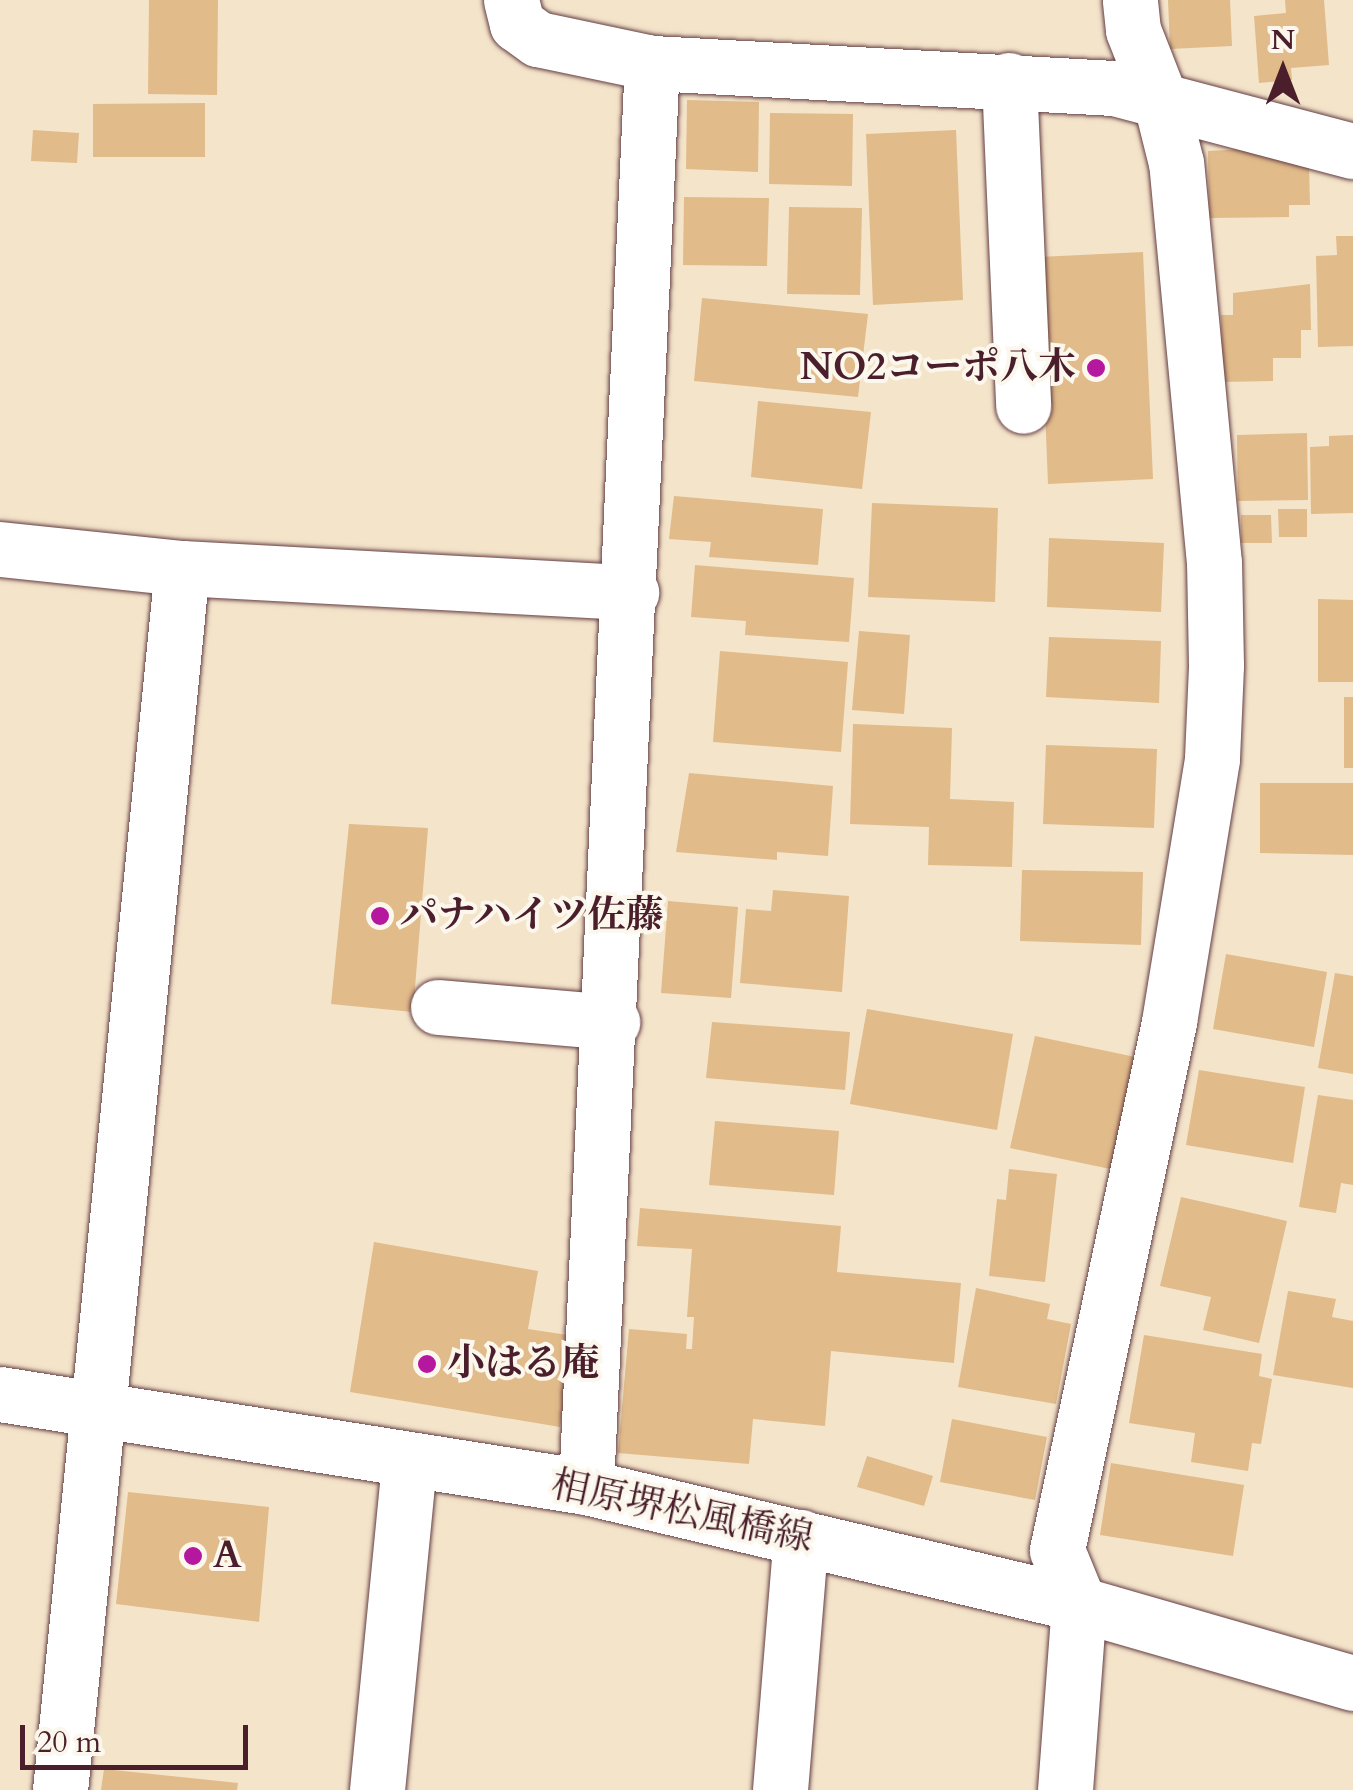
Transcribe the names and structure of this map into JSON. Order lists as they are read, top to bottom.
{
  "streets": {
    "street": ["相原堺松風橋線"]
  },
  "places": [
    "NO2コーポ八木",
    "パナハイツ佐藤",
    "小はる庵",
    "A"
  ],
  "scale_bar": "20 m",
  "north": "top"
}
